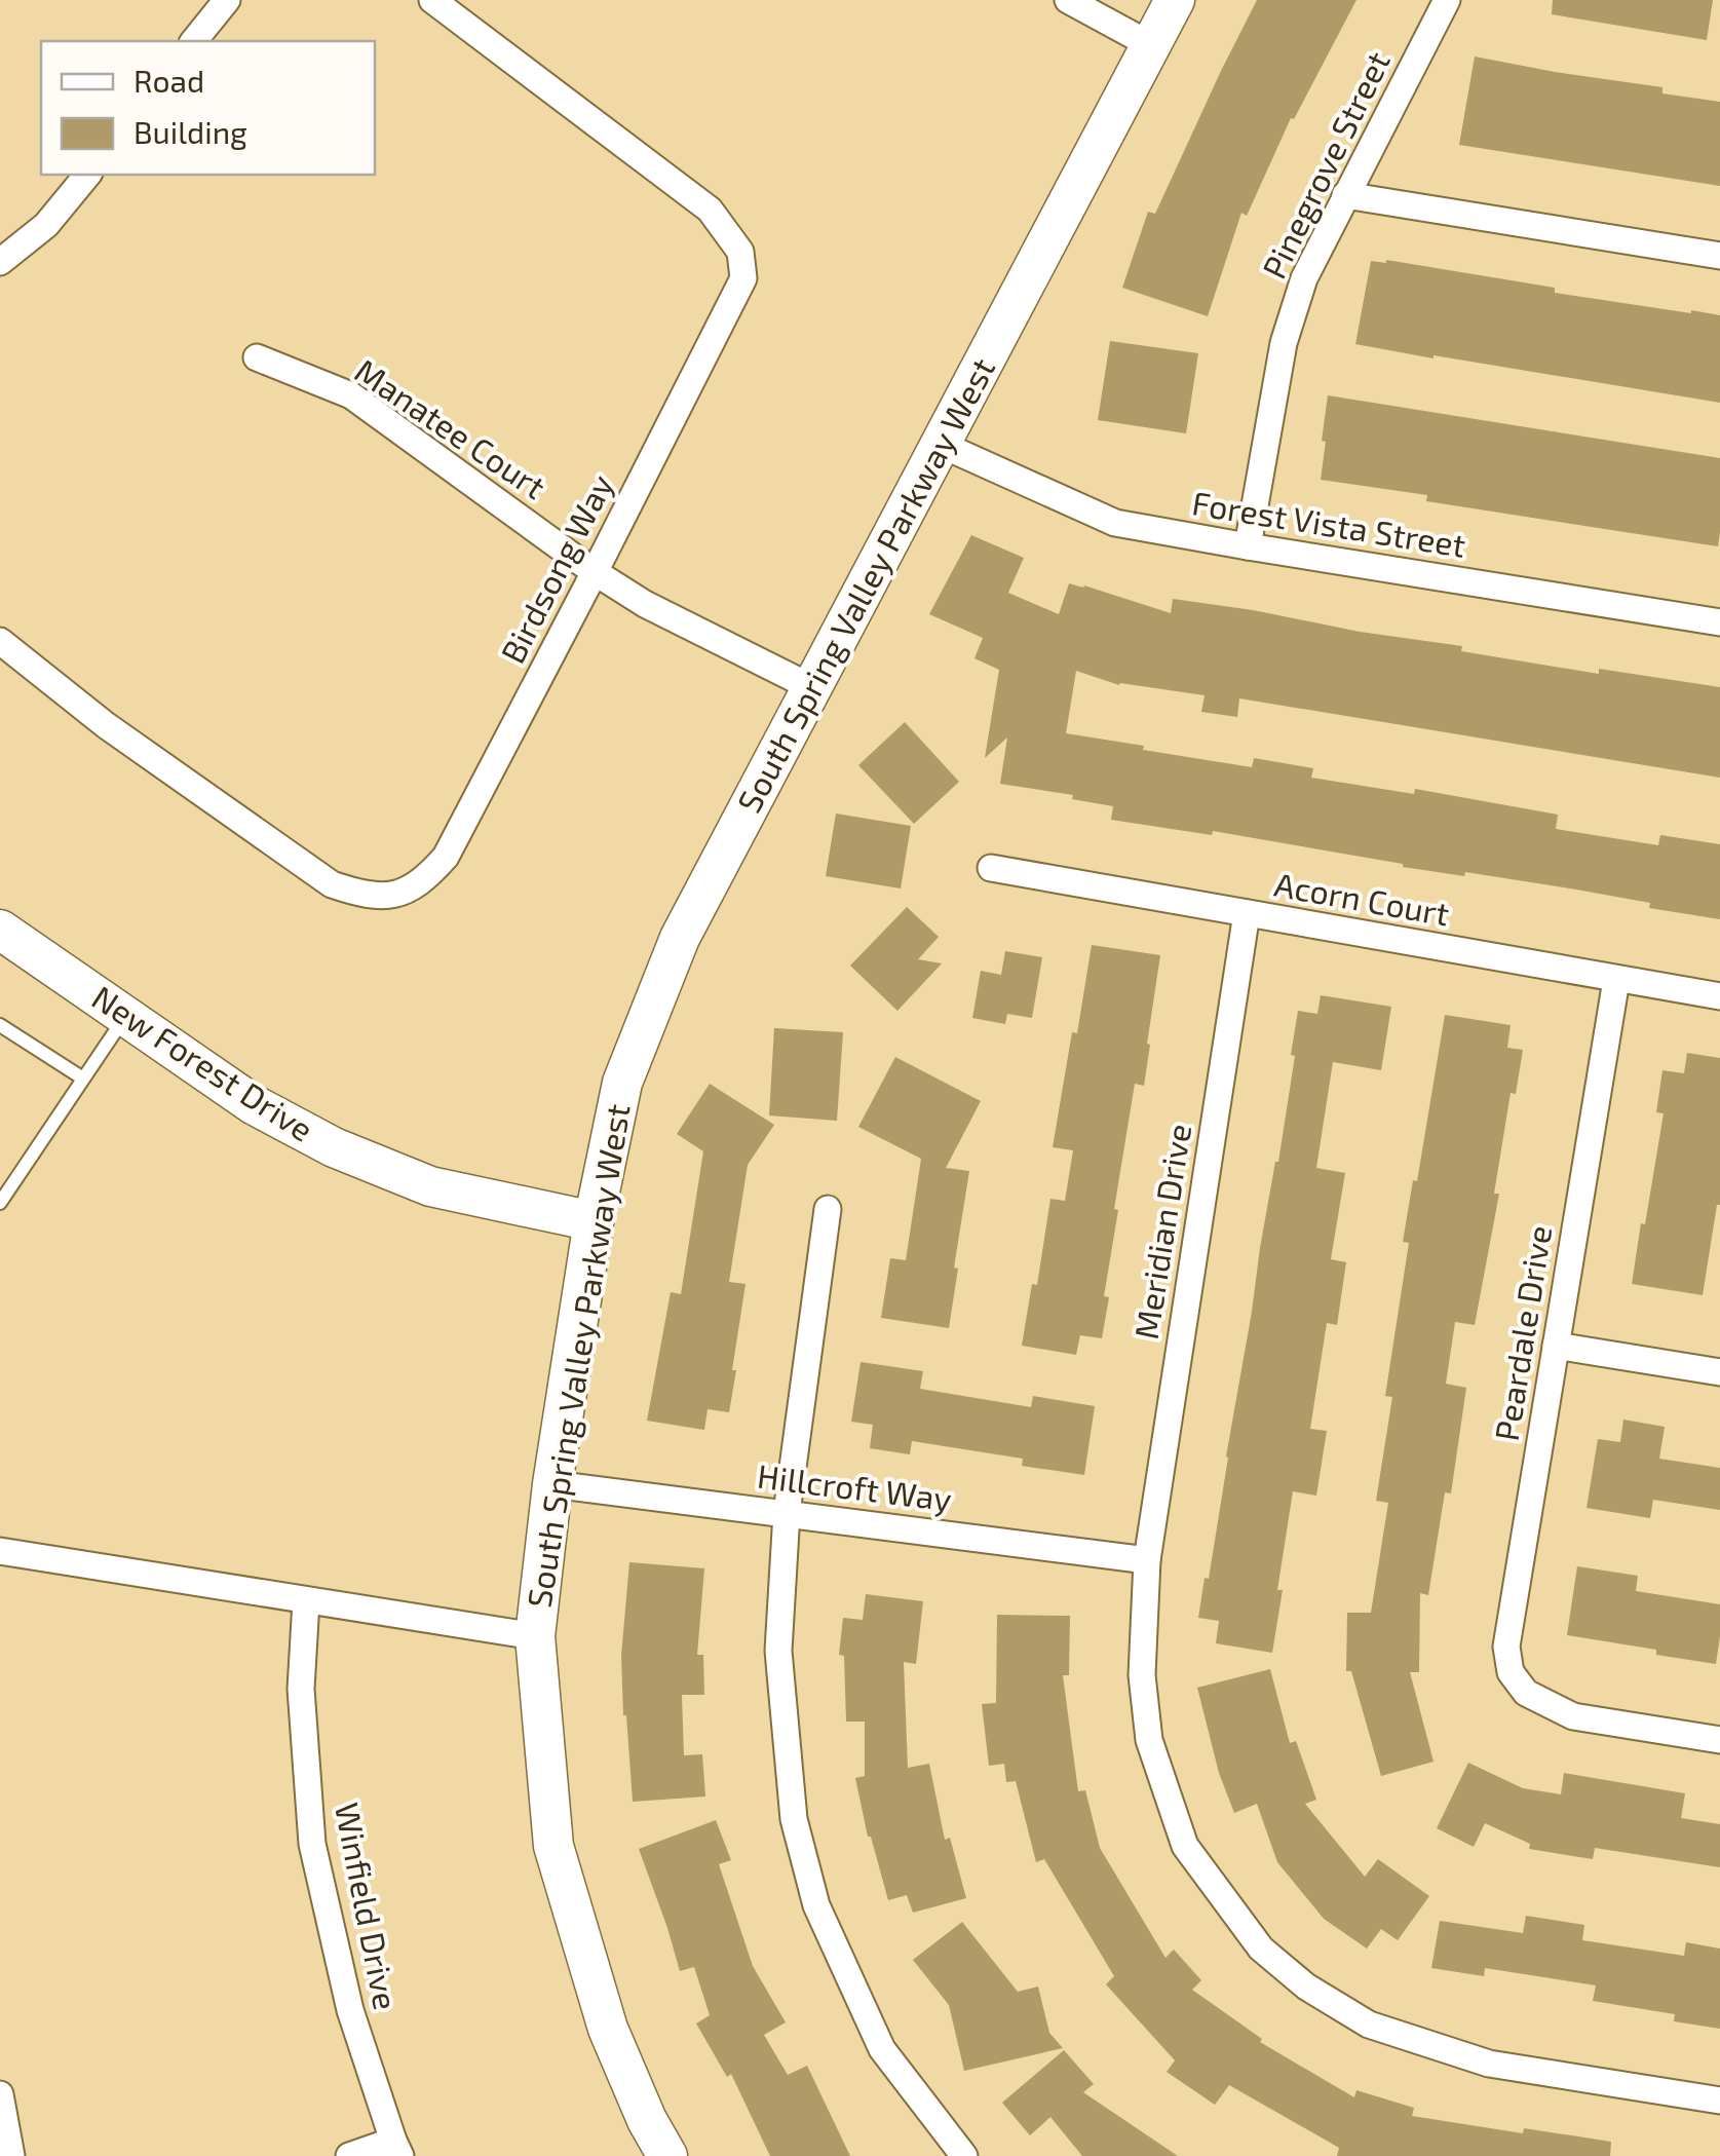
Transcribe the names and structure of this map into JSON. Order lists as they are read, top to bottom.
{
  "streets": {
    "street": [
      "Pinegrove Street",
      "Manatee Court",
      "Forest Vista Street",
      "Birdsong Way",
      "South Spring Valley Parkway West",
      "Acorn Court",
      "New Forest Drive",
      "Meridian Drive",
      "Peardale Drive",
      "Hillcroft Way",
      "Winfield Drive"
    ]
  },
  "crossings": [
    ["Pinegrove Street", "Forest Vista Street"],
    ["Manatee Court", "Birdsong Way"],
    ["Manatee Court", "South Spring Valley Parkway West"],
    ["Forest Vista Street", "South Spring Valley Parkway West"],
    ["South Spring Valley Parkway West", "New Forest Drive"],
    ["South Spring Valley Parkway West", "Hillcroft Way"],
    ["Acorn Court", "Meridian Drive"],
    ["Acorn Court", "Peardale Drive"],
    ["Meridian Drive", "Hillcroft Way"]
  ],
  "legend": ["Road", "Building"]
}
